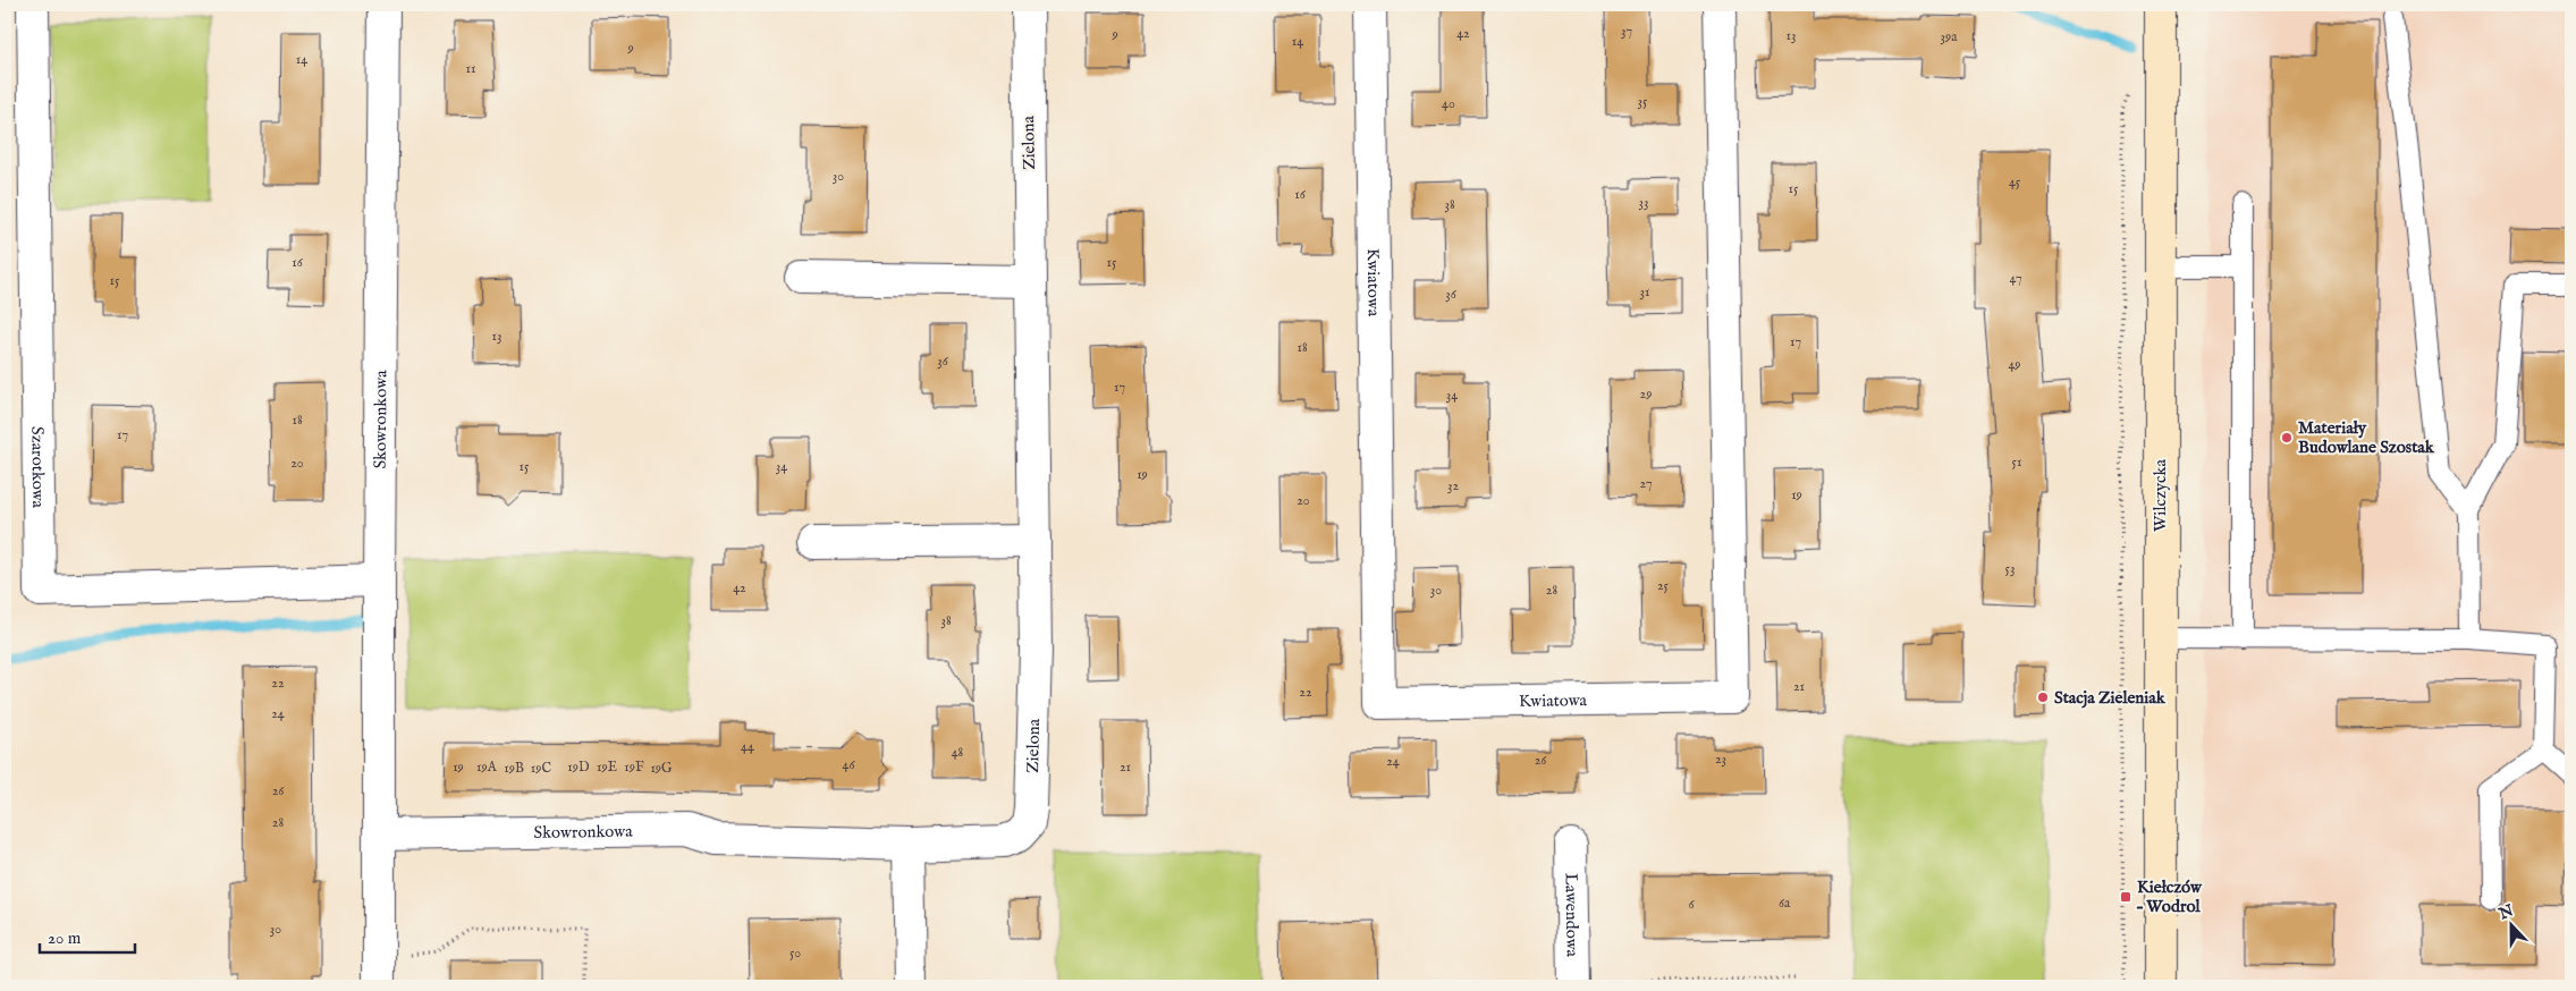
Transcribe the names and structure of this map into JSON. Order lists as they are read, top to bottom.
{
  "streets": {
    "street": [
      "Zielona",
      "Kwiatowa",
      "Skowronkowa",
      "Szarotkowa",
      "Wilczycka",
      "Lawendowa"
    ]
  },
  "crossings": [
    ["Zielona", "Skowronkowa"],
    ["Skowronkowa", "Szarotkowa"]
  ],
  "places": {
    "other": ["Materiały Budowlane Szostak", "Stacja Zieleniak"],
    "transit": ["Kiełczów – Wodrol"]
  },
  "house_numbers": [
    "37",
    "42",
    "9",
    "13",
    "39a",
    "14",
    "9",
    "14",
    "11",
    "35",
    "40",
    "30",
    "45",
    "15",
    "16",
    "33",
    "38",
    "16",
    "15",
    "47",
    "15",
    "31",
    "36",
    "13",
    "17",
    "18",
    "36",
    "49",
    "17",
    "29",
    "34",
    "18",
    "17",
    "51",
    "20",
    "15",
    "34",
    "19",
    "27",
    "32",
    "19",
    "20",
    "53",
    "25",
    "42",
    "30",
    "28",
    "38",
    "22",
    "21",
    "22",
    "24",
    "44",
    "48",
    "23",
    "26",
    "24",
    "46",
    "19",
    "19A",
    "19D",
    "19E",
    "19F",
    "21",
    "19B",
    "19C",
    "19G",
    "26",
    "28",
    "6a",
    "6",
    "30",
    "50"
  ],
  "scale_bar": "20 m",
  "north": "top"
}
